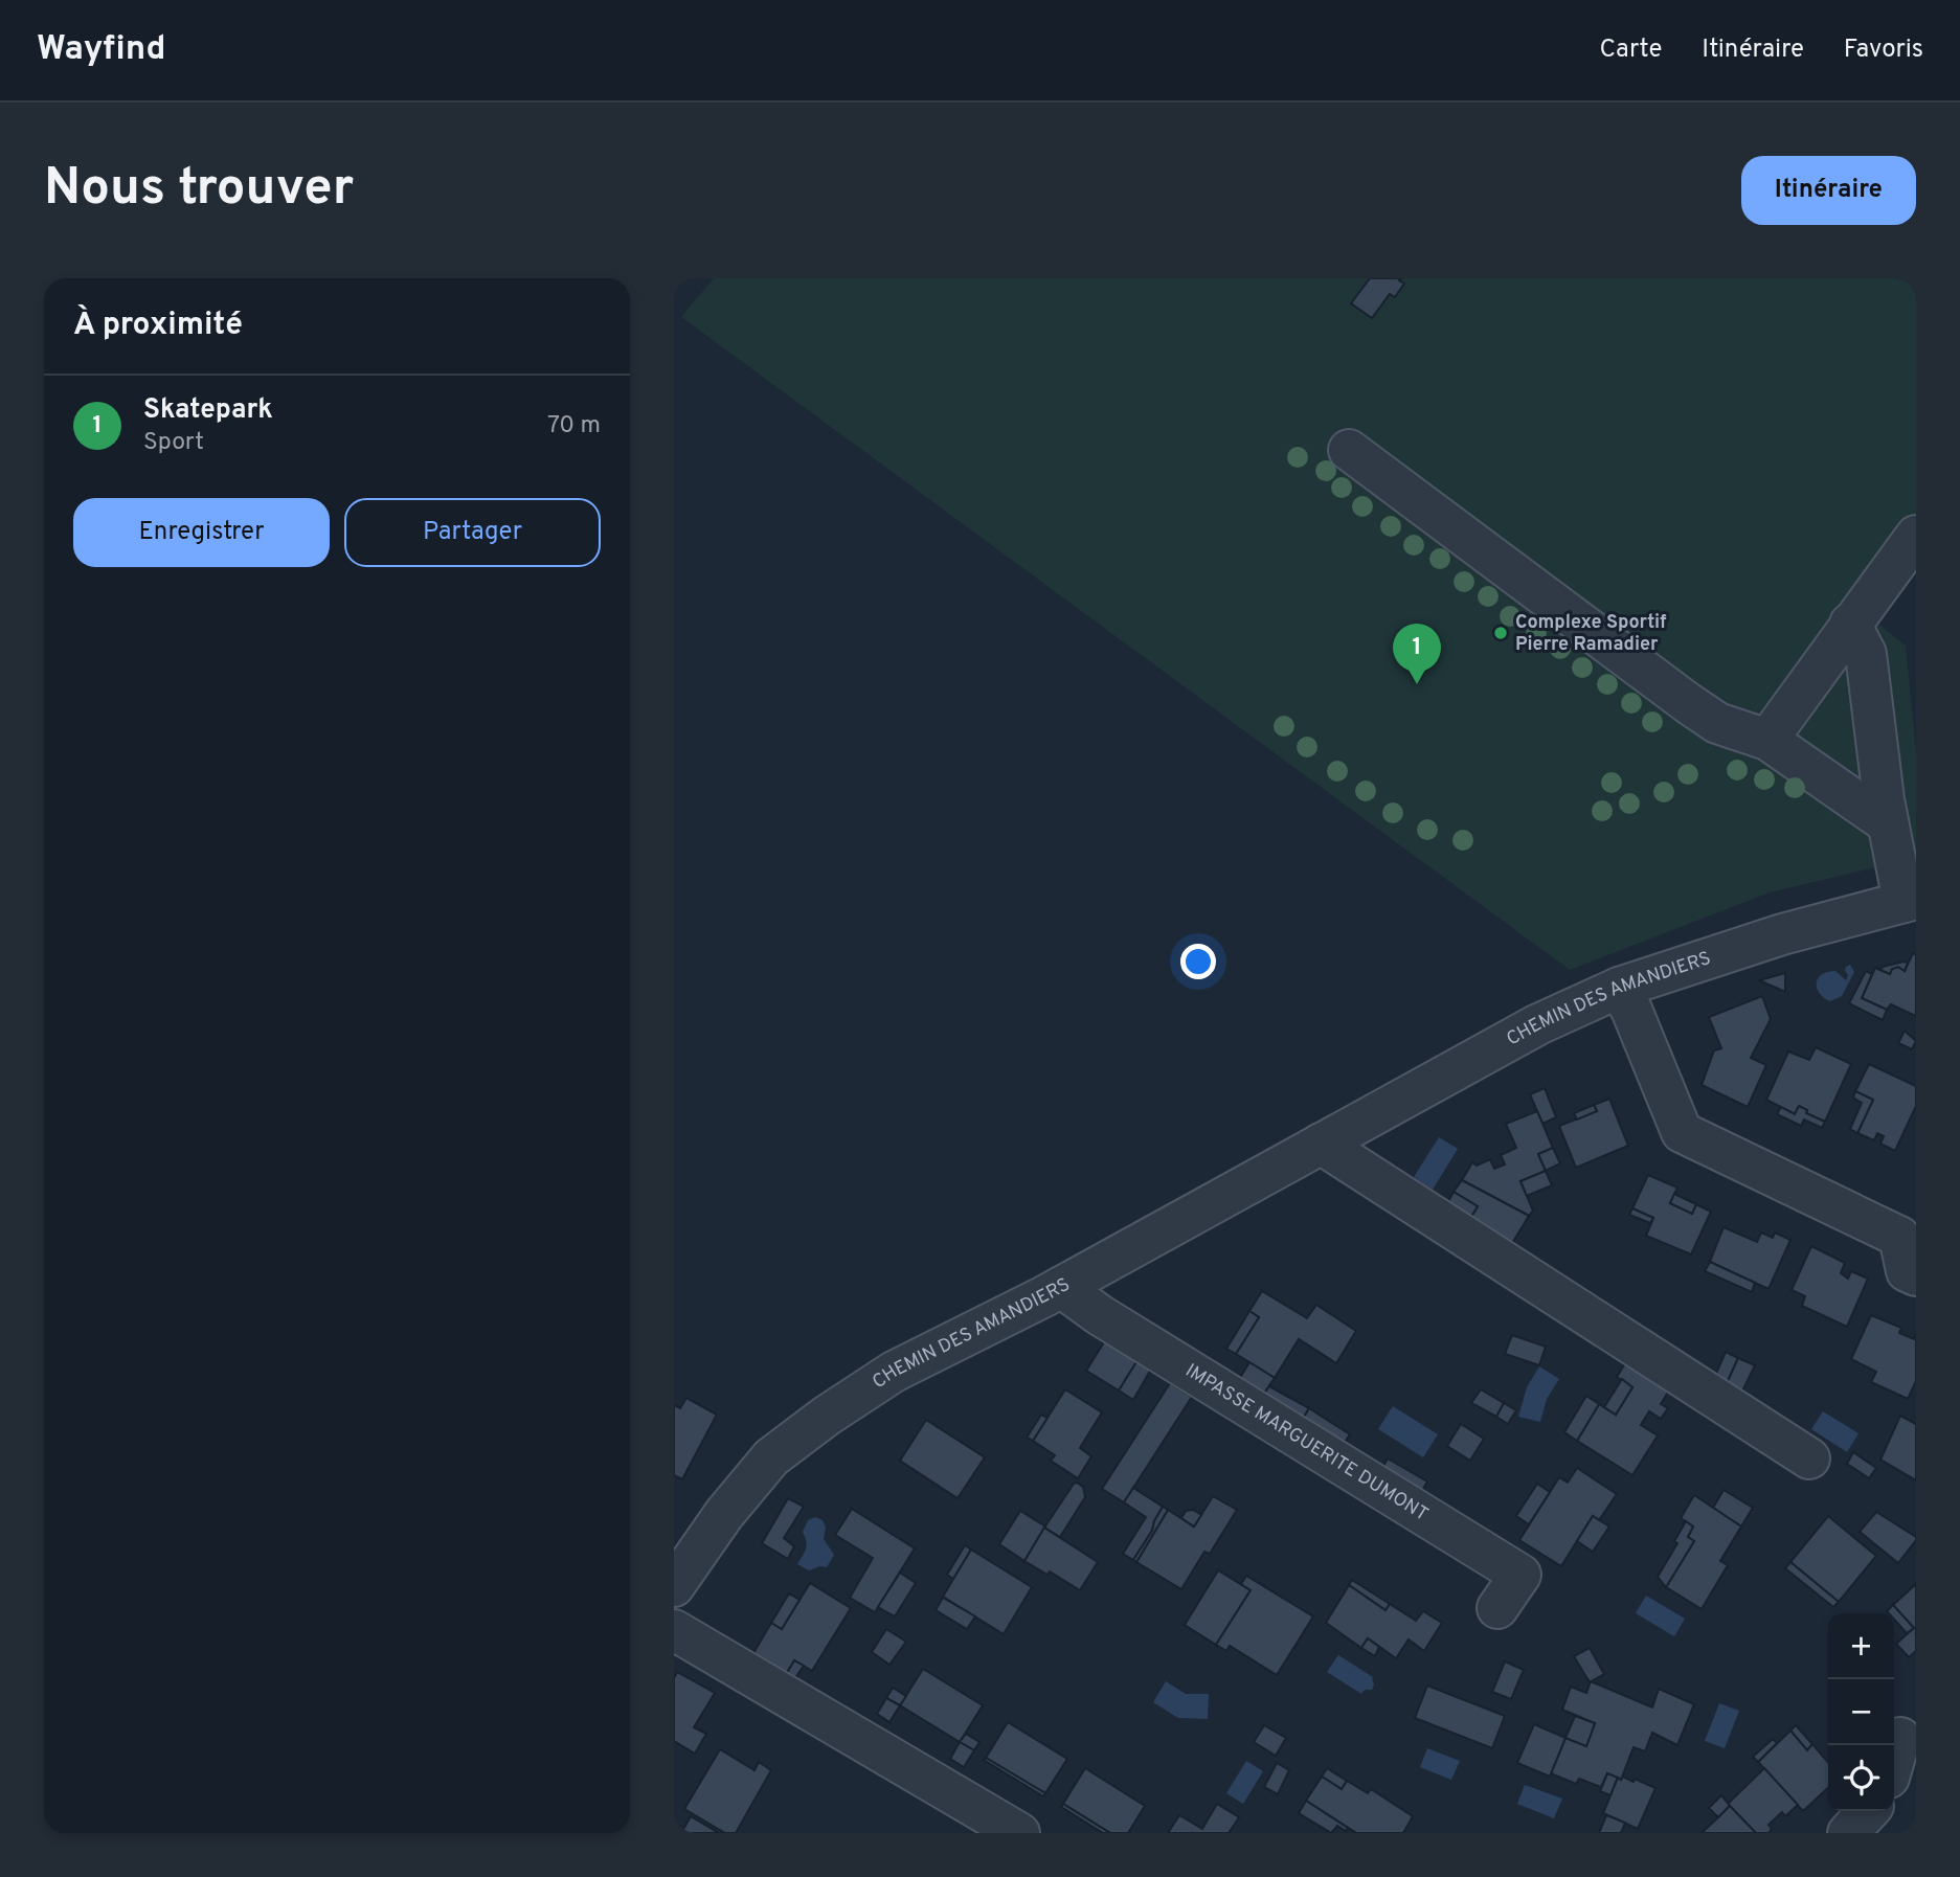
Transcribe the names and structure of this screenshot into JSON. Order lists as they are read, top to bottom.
{
  "streets": {
    "street": ["CHEMIN DES AMANDIERS", "IMPASSE MARGUERITE DUMONT"]
  },
  "crossings": [
    ["CHEMIN DES AMANDIERS", "IMPASSE MARGUERITE DUMONT"]
  ],
  "places": ["Complexe Sportif Pierre Ramadier"],
  "page": {
    "header": "Wayfind",
    "nav": ["Carte", "Itinéraire", "Favoris"],
    "buttons": [
      "Itinéraire",
      ["Enregistrer", "Partager"]
    ],
    "title": "Nous trouver",
    "heading": "À proximité",
    "list": [
      {
        "mark": "1",
        "name": "Skatepark",
        "note": "Sport",
        "value": "70 m"
      }
    ],
    "pins": "1",
    "map_buttons": ["+", "−"]
  }
}
